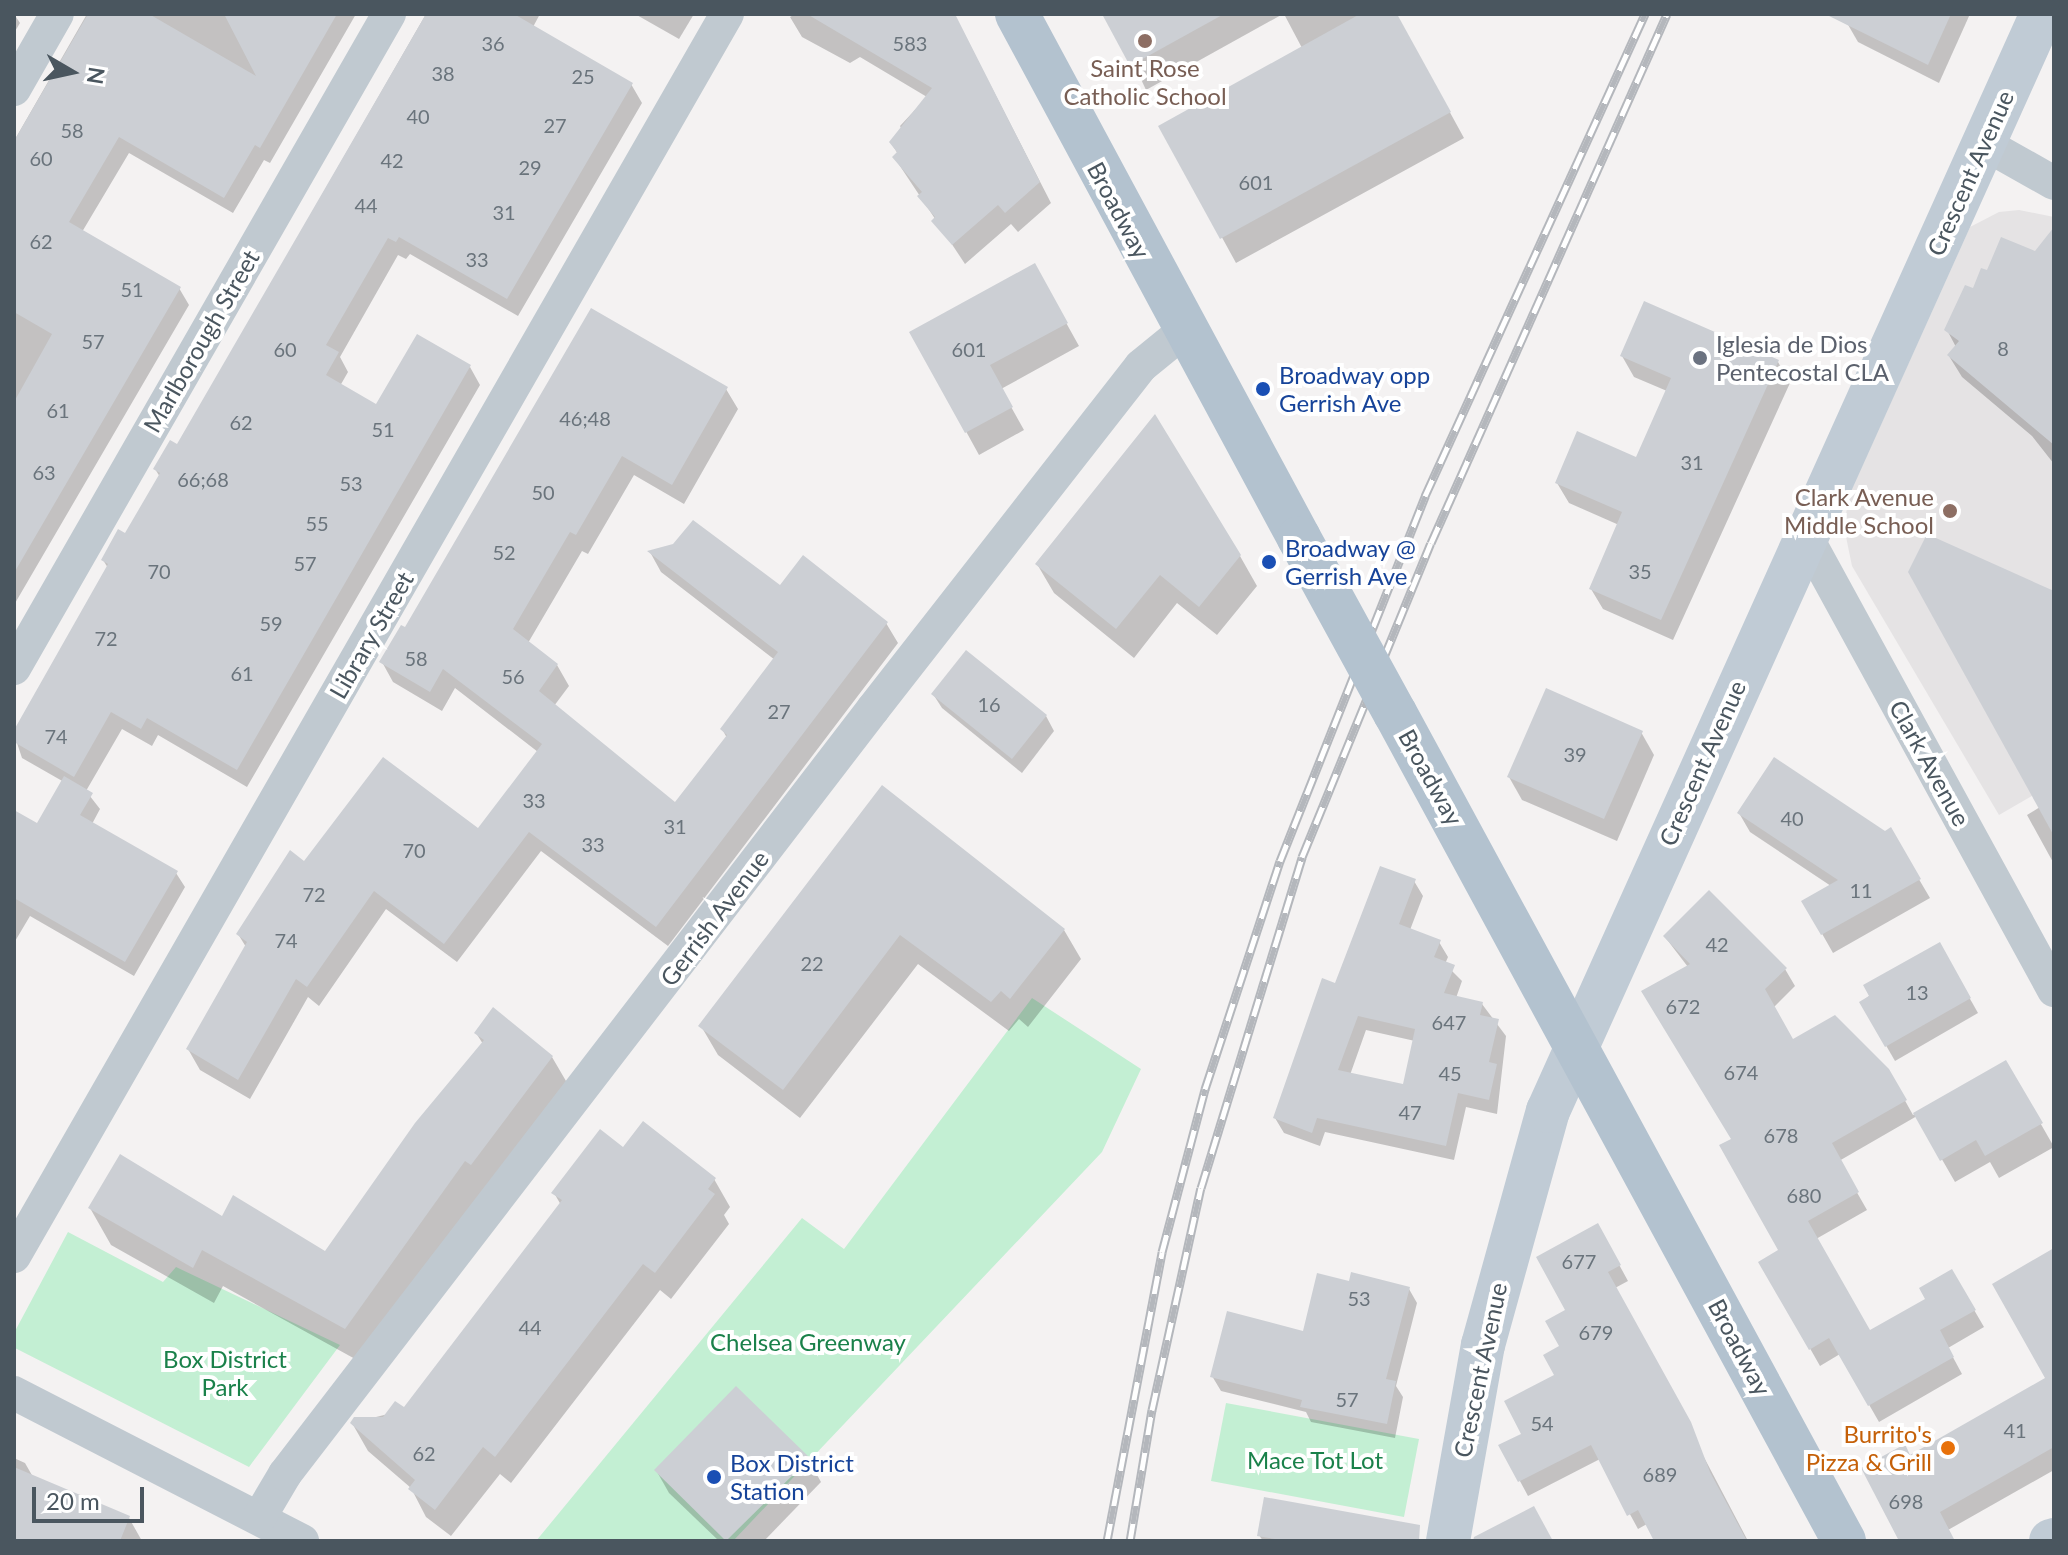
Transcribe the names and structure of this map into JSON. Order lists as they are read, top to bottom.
{
  "streets": {
    "main road": ["Broadway"],
    "street": [
      "Crescent Avenue",
      "Marlborough Street",
      "Library Street",
      "Clark Avenue",
      "Gerrish Avenue"
    ]
  },
  "crossings": [
    ["Crescent Avenue", "Broadway"],
    ["Crescent Avenue", "Clark Avenue"],
    ["Broadway", "Gerrish Avenue"]
  ],
  "parks": ["Chelsea Greenway", "Box District Park", "Mace Tot Lot"],
  "places": [
    "Saint Rose Catholic School",
    "Iglesia de Dios Pentecostal CLA",
    "Broadway opp Gerrish Ave",
    "Clark Avenue Middle School",
    "Broadway @ Gerrish Ave",
    "Burrito's Pizza & Grill",
    "Box District Station"
  ],
  "house_numbers": [
    "36",
    "583",
    "38",
    "25",
    "40",
    "27",
    "58",
    "60",
    "42",
    "29",
    "601",
    "44",
    "31",
    "62",
    "33",
    "51",
    "57",
    "8",
    "60",
    "601",
    "61",
    "46;48",
    "62",
    "51",
    "31",
    "63",
    "66;68",
    "53",
    "50",
    "55",
    "52",
    "57",
    "70",
    "35",
    "59",
    "72",
    "58",
    "61",
    "56",
    "16",
    "27",
    "74",
    "39",
    "33",
    "40",
    "31",
    "33",
    "70",
    "11",
    "72",
    "74",
    "42",
    "22",
    "13",
    "672",
    "647",
    "674",
    "45",
    "47",
    "678",
    "680",
    "677",
    "53",
    "44",
    "679",
    "57",
    "54",
    "41",
    "62",
    "689",
    "698"
  ],
  "scale_bar": "20 m",
  "north": "right"
}
